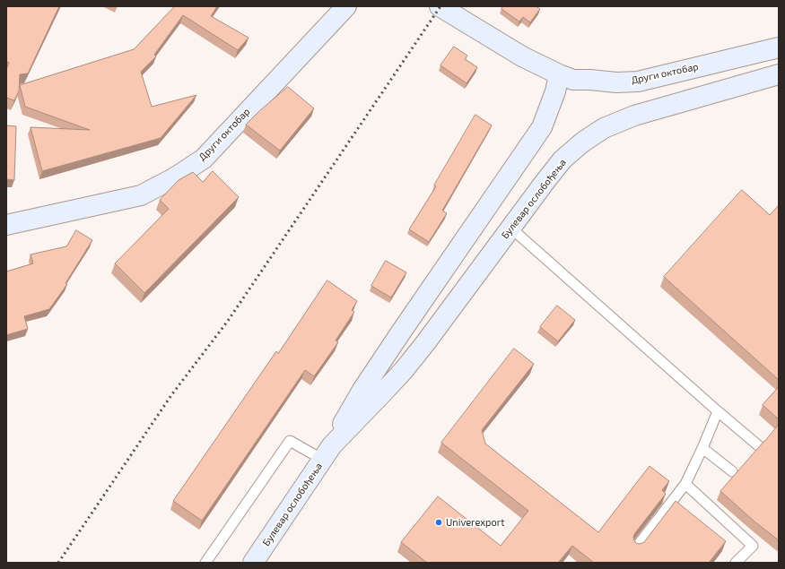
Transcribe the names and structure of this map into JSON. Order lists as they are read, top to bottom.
{
  "streets": {
    "street": ["Други октобар", "Булевар ослобођења"]
  },
  "crossings": [
    ["Други октобар", "Булевар ослобођења"]
  ],
  "places": ["Univerexport"]
}
